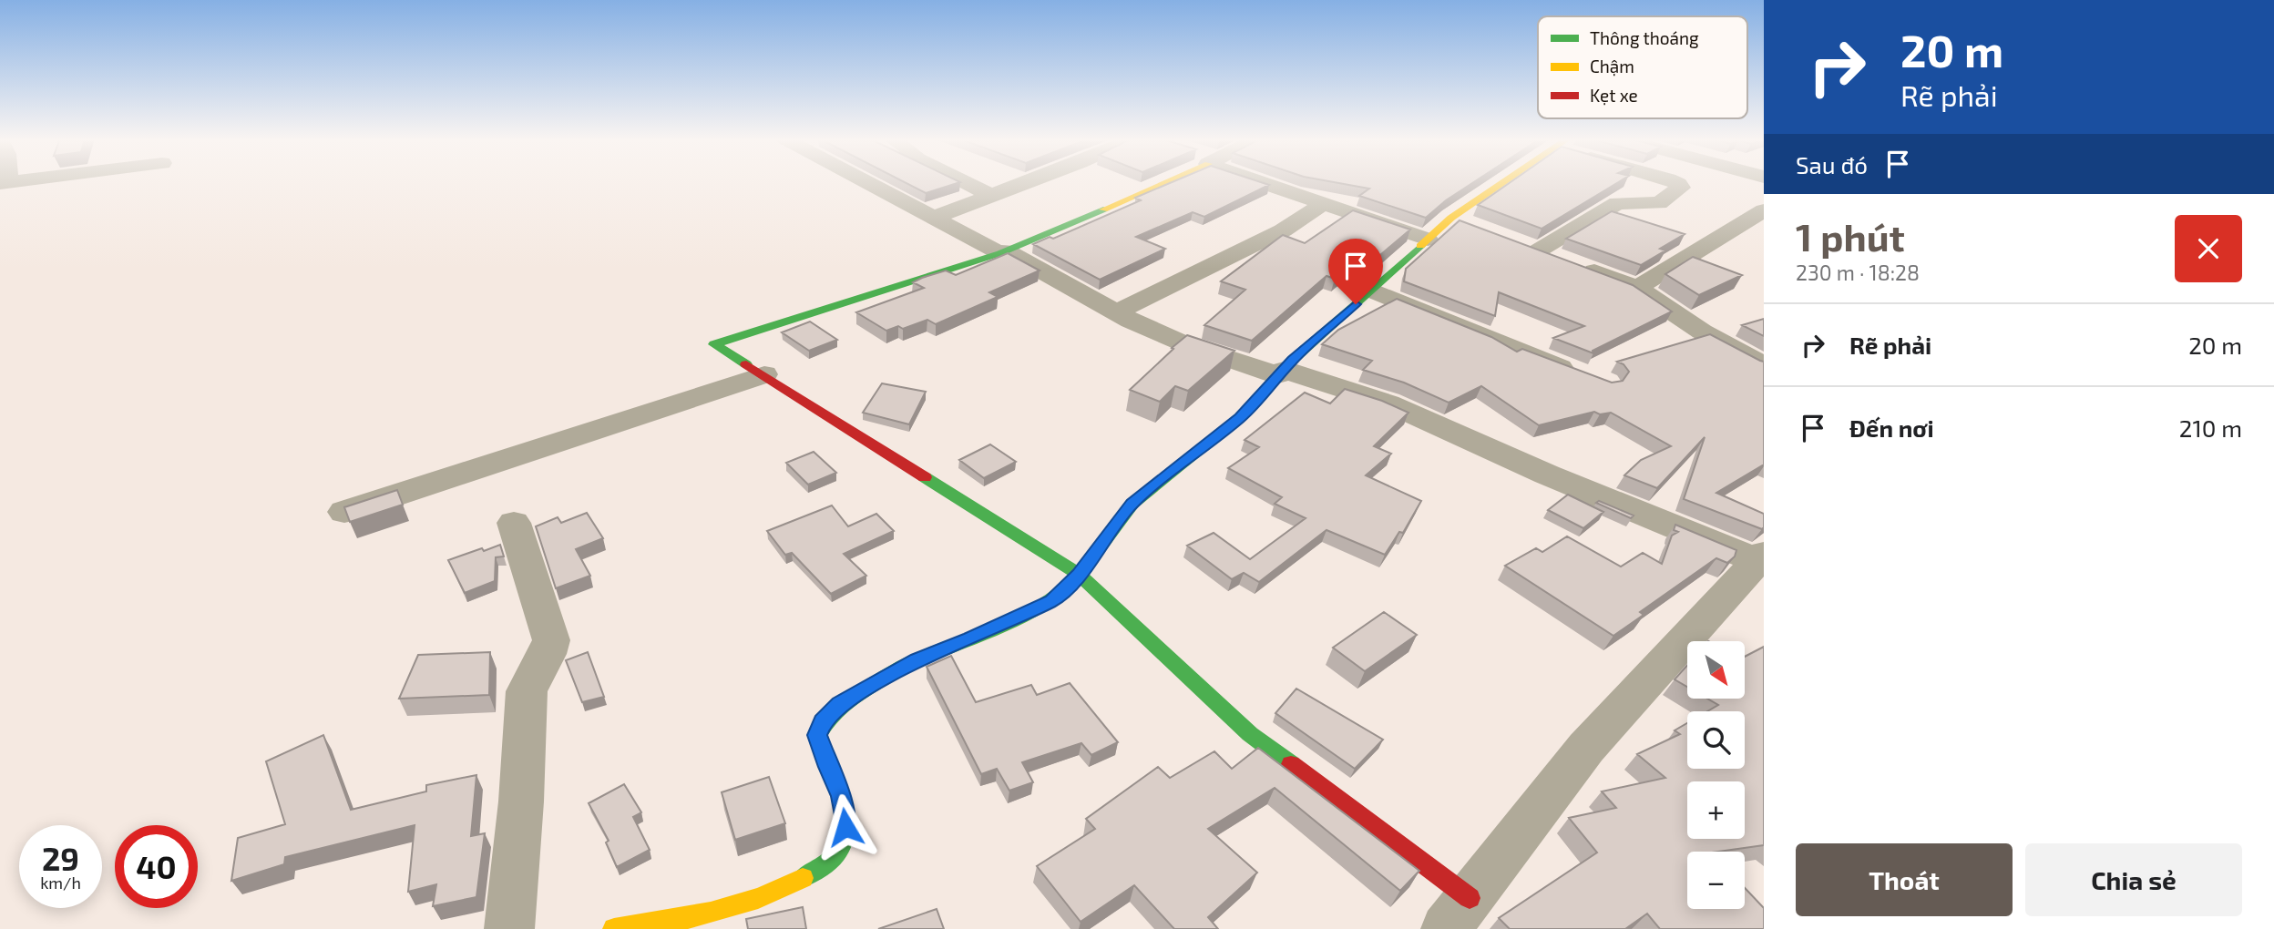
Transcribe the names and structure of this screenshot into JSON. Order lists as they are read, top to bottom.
{
  "legend": ["Thông thoáng", "Chậm", "Kẹt xe"],
  "north": "bottom right",
  "page": {
    "turn": ["20 m", "Rẽ phải"],
    "then": "Sau đó",
    "heading": ["1 phút", "230 m · 18:28"],
    "list": [
      {
        "name": "Rẽ phải",
        "value": "20 m"
      },
      {
        "name": "Đến nơi",
        "value": "210 m"
      }
    ],
    "map_buttons": ["+", "−"],
    "speed": "29 km/h",
    "limit": "40",
    "buttons": ["Thoát", "Chia sẻ"]
  }
}
